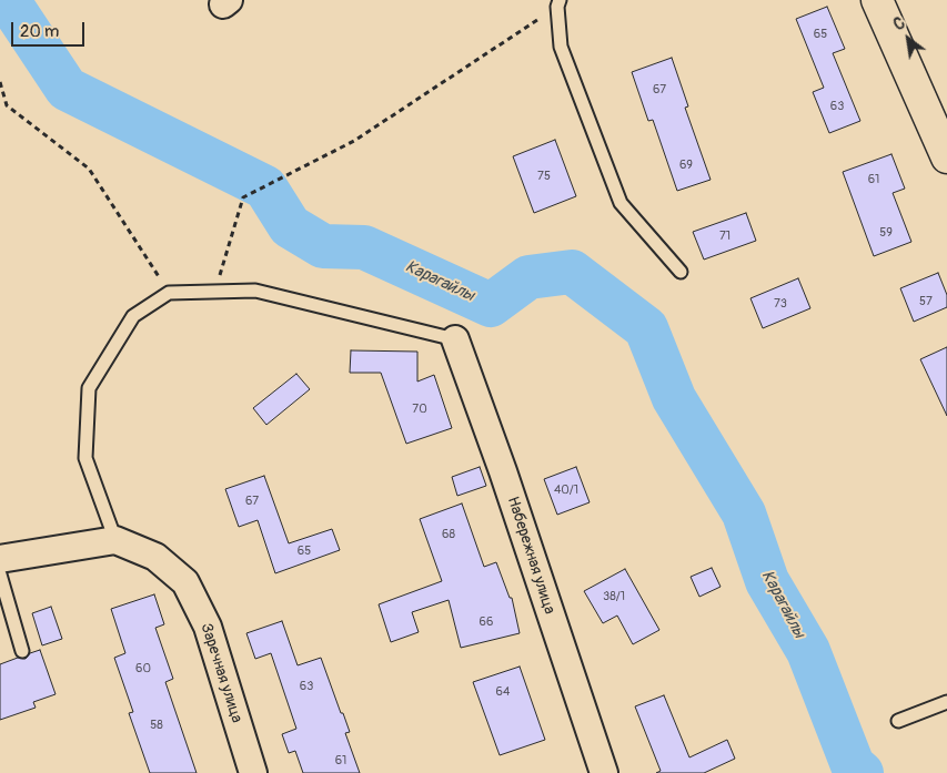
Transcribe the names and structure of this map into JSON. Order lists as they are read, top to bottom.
{
  "streets": {
    "street": ["Набережная улица", "Заречная улица"]
  },
  "water": ["Карагайлы"],
  "house_numbers": [
    "65",
    "67",
    "63",
    "69",
    "75",
    "61",
    "59",
    "71",
    "57",
    "73",
    "70",
    "40/1",
    "67",
    "68",
    "65",
    "38/1",
    "66",
    "60",
    "63",
    "64",
    "58",
    "61"
  ],
  "scale_bar": "20 m",
  "north": "top left"
}
